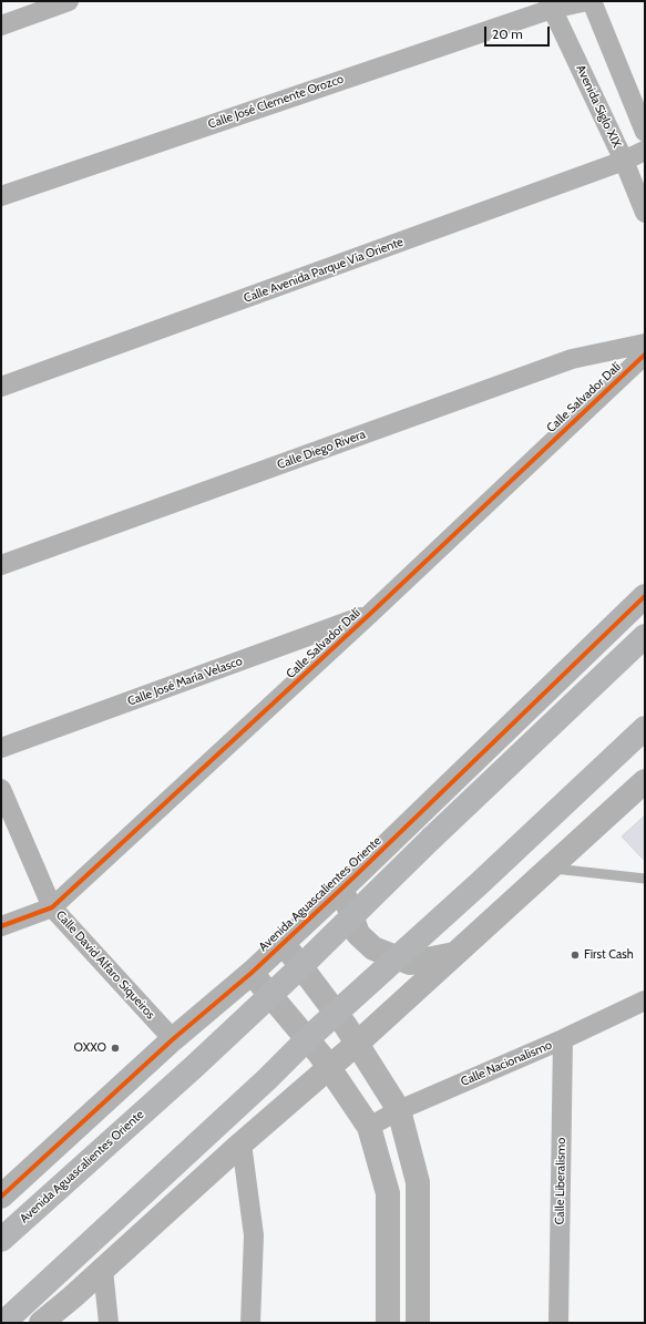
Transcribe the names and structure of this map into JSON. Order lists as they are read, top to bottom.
{
  "streets": {
    "main road": ["Avenida Aguascalientes Oriente"],
    "street": [
      "Calle José Clemente Orozco",
      "Avenida Siglo XIX",
      "Calle Avenida Parque Vía Oriente",
      "Calle Salvador Dalí",
      "Calle Diego Rivera",
      "Calle José María Velasco",
      "Calle David Alfaro Siqueiros",
      "Calle Nacionalismo",
      "Calle Liberalismo"
    ]
  },
  "crossings": [
    ["Calle José Clemente Orozco", "Avenida Siglo XIX"],
    ["Avenida Siglo XIX", "Calle Avenida Parque Vía Oriente"],
    ["Calle Salvador Dalí", "Calle José María Velasco"],
    ["Calle Salvador Dalí", "Calle David Alfaro Siqueiros"],
    ["Avenida Aguascalientes Oriente", "Calle David Alfaro Siqueiros"],
    ["Calle Nacionalismo", "Calle Liberalismo"]
  ],
  "places": ["First Cash", "OXXO"],
  "scale_bar": "20 m"
}
